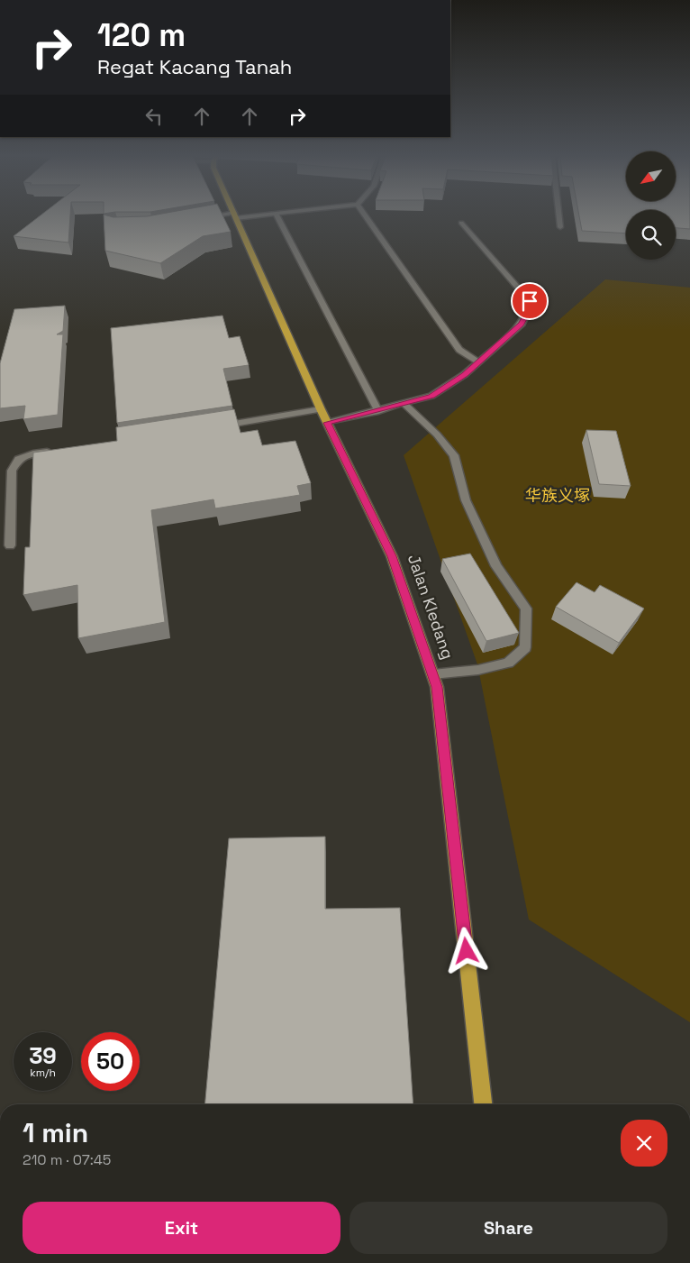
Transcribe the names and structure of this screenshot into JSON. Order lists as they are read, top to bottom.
{
  "streets": {
    "main road": ["Jalan Kledang"]
  },
  "parks": ["华族义塚"],
  "north": "bottom left",
  "page": {
    "turn": ["120 m", "Regat Kacang Tanah"],
    "speed": "39 km/h",
    "limit": "50",
    "heading": ["1 min", "210 m · 07:45"],
    "buttons": ["Exit", "Share"]
  }
}
